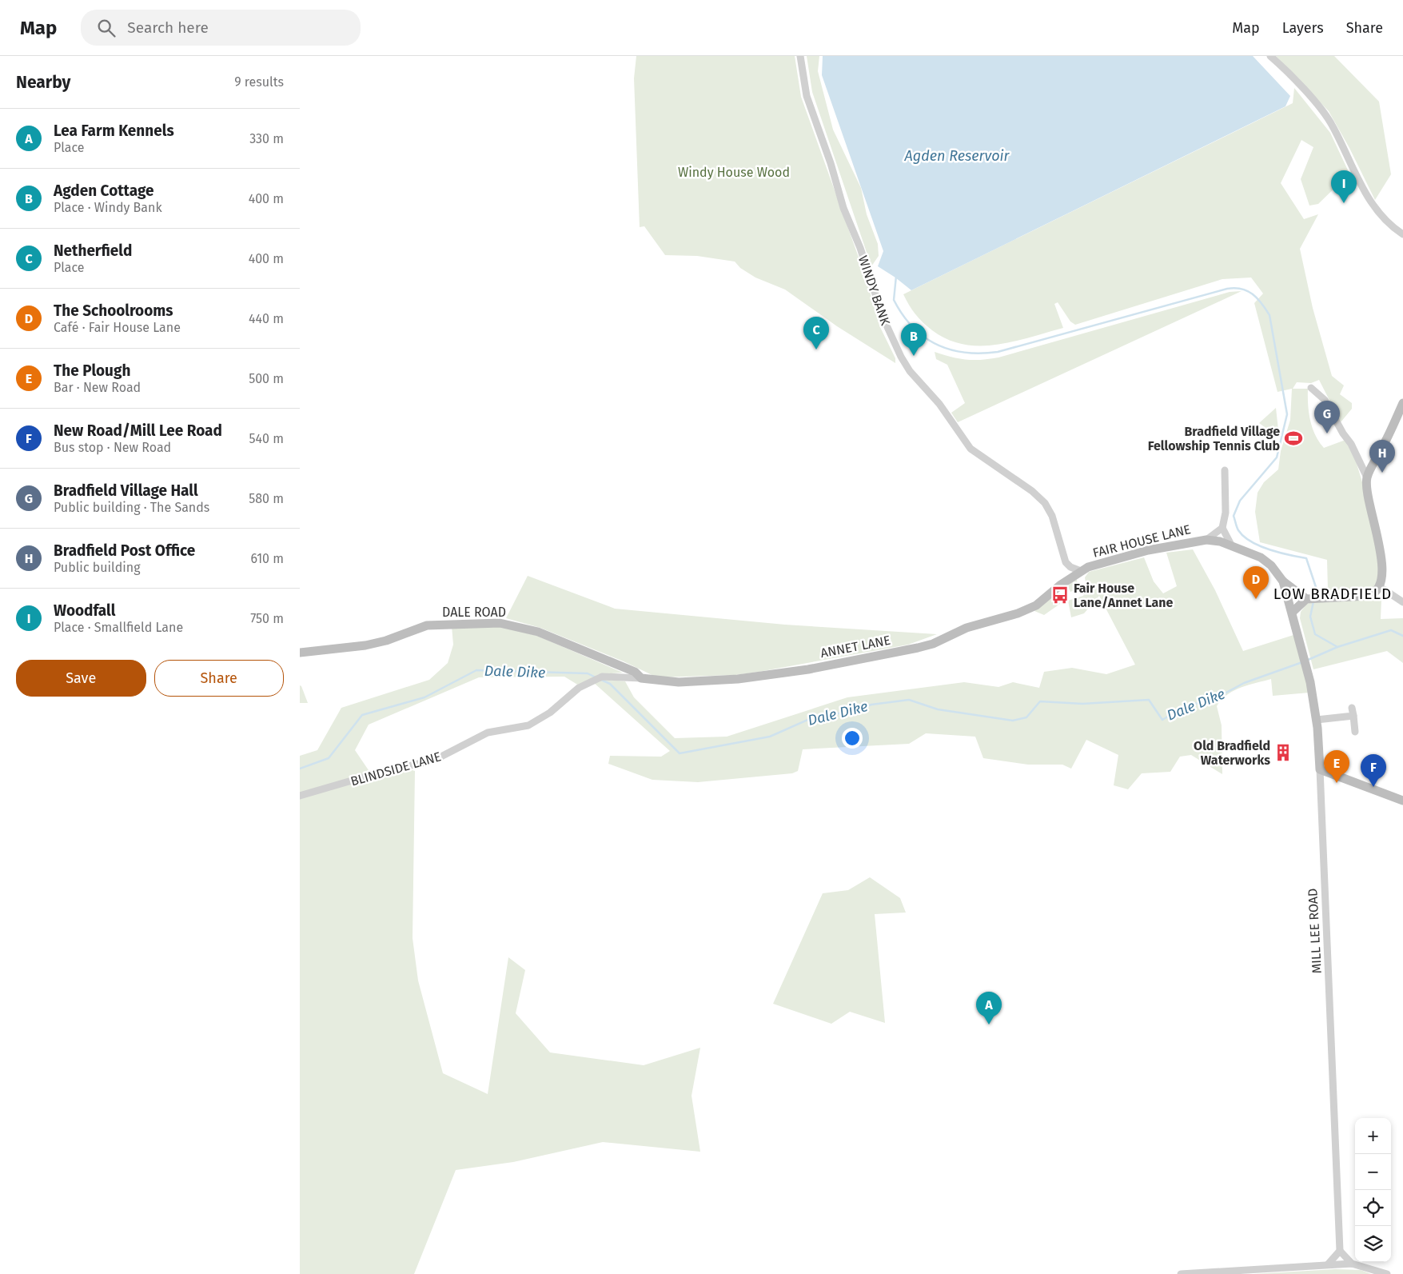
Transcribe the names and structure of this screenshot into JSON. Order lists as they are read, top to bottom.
{
  "streets": {
    "street": [
      "WINDY BANK",
      "FAIR HOUSE LANE",
      "DALE ROAD",
      "ANNET LANE",
      "BLINDSIDE LANE",
      "MILL LEE ROAD"
    ]
  },
  "crossings": [
    ["WINDY BANK", "FAIR HOUSE LANE"],
    ["WINDY BANK", "ANNET LANE"],
    ["FAIR HOUSE LANE", "ANNET LANE"],
    ["FAIR HOUSE LANE", "MILL LEE ROAD"],
    ["DALE ROAD", "ANNET LANE"],
    ["DALE ROAD", "BLINDSIDE LANE"],
    ["ANNET LANE", "BLINDSIDE LANE"]
  ],
  "districts": ["LOW BRADFIELD"],
  "water": ["Agden Reservoir", "Dale Dike"],
  "parks": ["Windy House Wood"],
  "places": {
    "sports": ["Bradfield Village Fellowship Tennis Club"],
    "bus stop": ["Fair House Lane/Annet Lane"],
    "building": ["Old Bradfield Waterworks"]
  },
  "page": {
    "header": "Map",
    "search": "Search here",
    "nav": ["Map", "Layers", "Share"],
    "heading": ["Nearby", "9 results"],
    "list": [
      {
        "mark": "A",
        "name": "Lea Farm Kennels",
        "note": "Place",
        "value": "330 m"
      },
      {
        "mark": "B",
        "name": "Agden Cottage",
        "note": "Place · Windy Bank",
        "value": "400 m"
      },
      {
        "mark": "C",
        "name": "Netherfield",
        "note": "Place",
        "value": "400 m"
      },
      {
        "mark": "D",
        "name": "The Schoolrooms",
        "note": "Café · Fair House Lane",
        "value": "440 m"
      },
      {
        "mark": "E",
        "name": "The Plough",
        "note": "Bar · New Road",
        "value": "500 m"
      },
      {
        "mark": "F",
        "name": "New Road/Mill Lee Road",
        "note": "Bus stop · New Road",
        "value": "540 m"
      },
      {
        "mark": "G",
        "name": "Bradfield Village Hall",
        "note": "Public building · The Sands",
        "value": "580 m"
      },
      {
        "mark": "H",
        "name": "Bradfield Post Office",
        "note": "Public building",
        "value": "610 m"
      },
      {
        "mark": "I",
        "name": "Woodfall",
        "note": "Place · Smallfield Lane",
        "value": "750 m"
      }
    ],
    "pins": [
      "I",
      "C",
      "B",
      "G",
      "H",
      "D",
      "E",
      "F",
      "A"
    ],
    "buttons": ["Save", "Share"],
    "map_buttons": ["+", "−"]
  }
}
